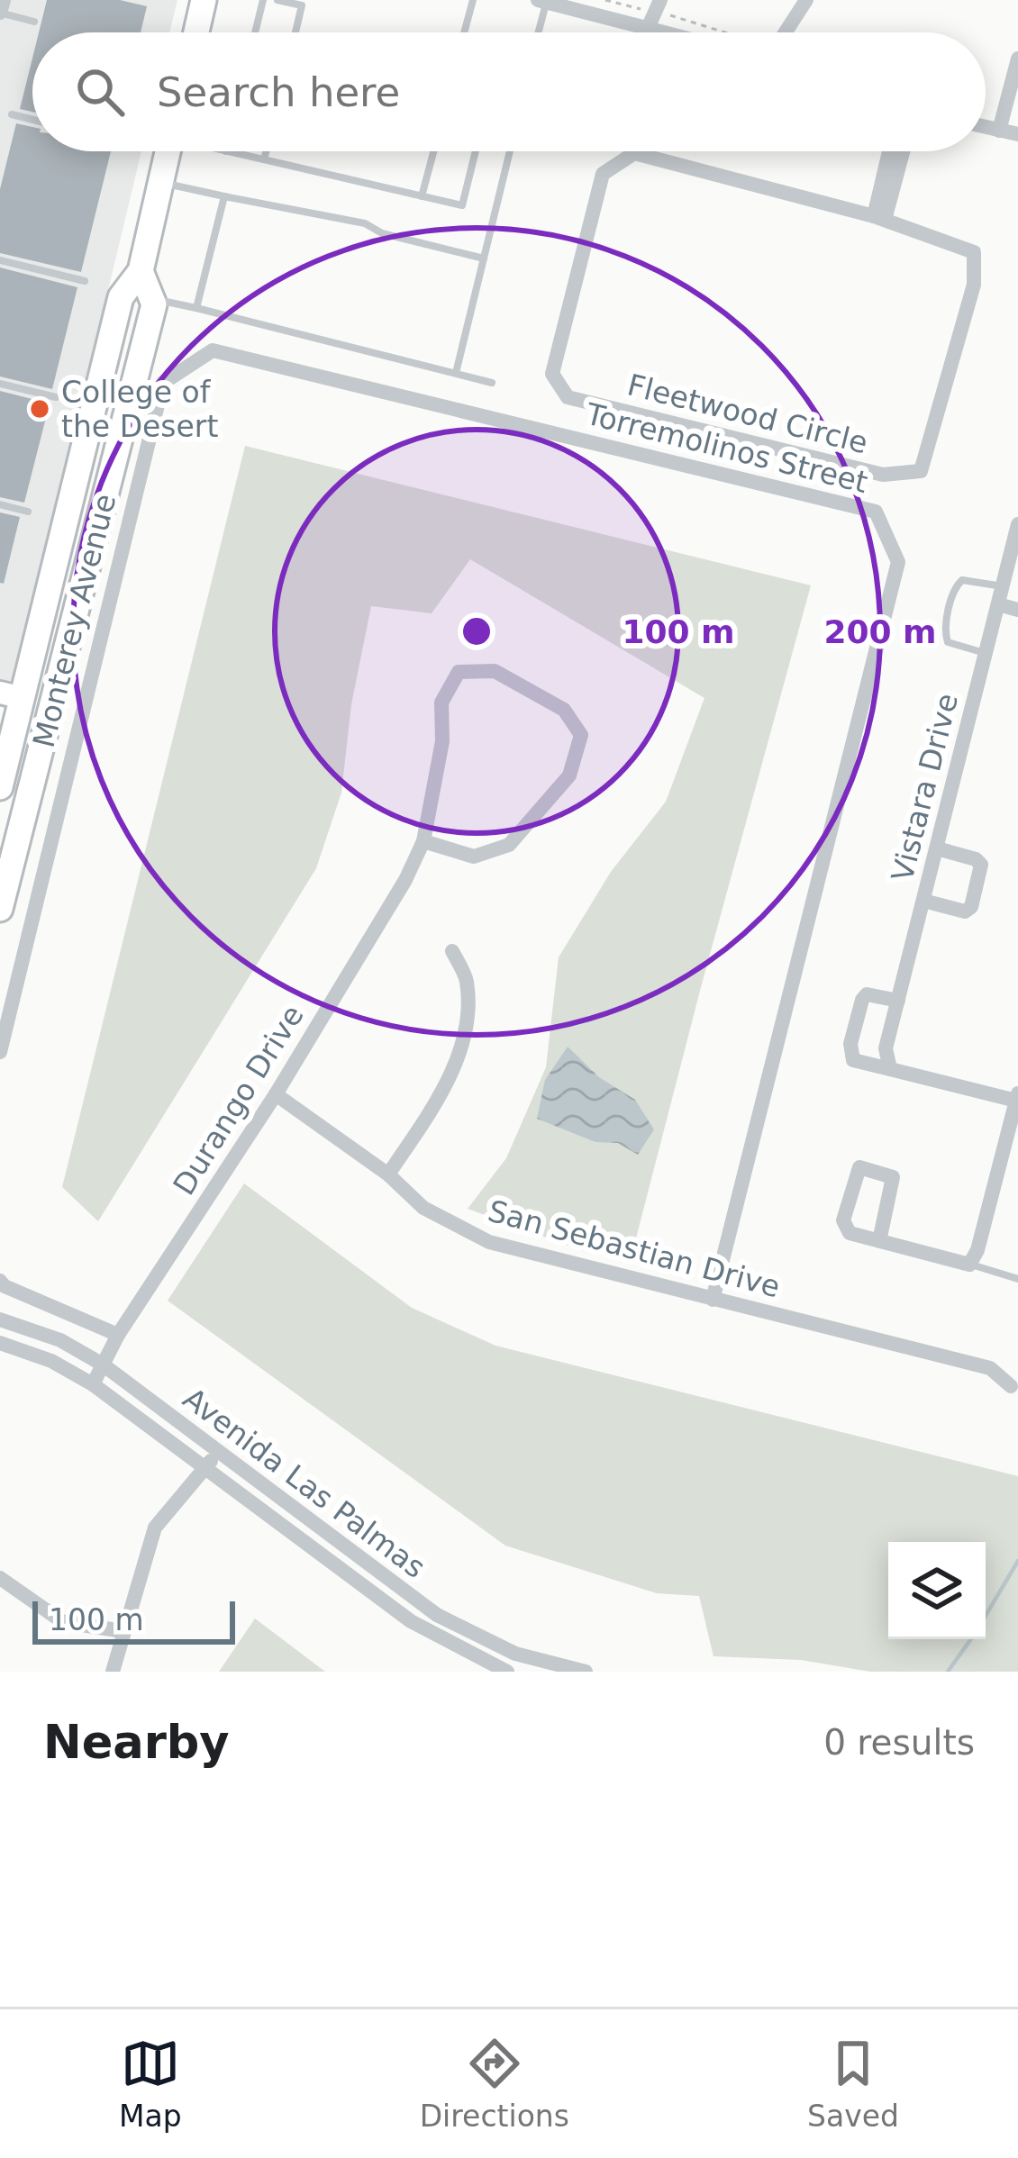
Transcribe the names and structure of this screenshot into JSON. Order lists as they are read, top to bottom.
{
  "streets": {
    "main road": ["Monterey Avenue"],
    "street": [
      "Fleetwood Circle",
      "Torremolinos Street",
      "Vistara Drive",
      "Durango Drive",
      "San Sebastian Drive",
      "Avenida Las Palmas"
    ]
  },
  "crossings": [
    ["Torremolinos Street", "San Sebastian Drive"],
    ["Durango Drive", "San Sebastian Drive"],
    ["Durango Drive", "Avenida Las Palmas"]
  ],
  "places": ["College of the Desert"],
  "scale_bar": "100 m",
  "page": {
    "search": "Search here",
    "scale": "100 m",
    "heading": ["Nearby", "0 results"],
    "nav": ["Map", "Directions", "Saved"]
  },
  "rings": ["100 m", "200 m"]
}
